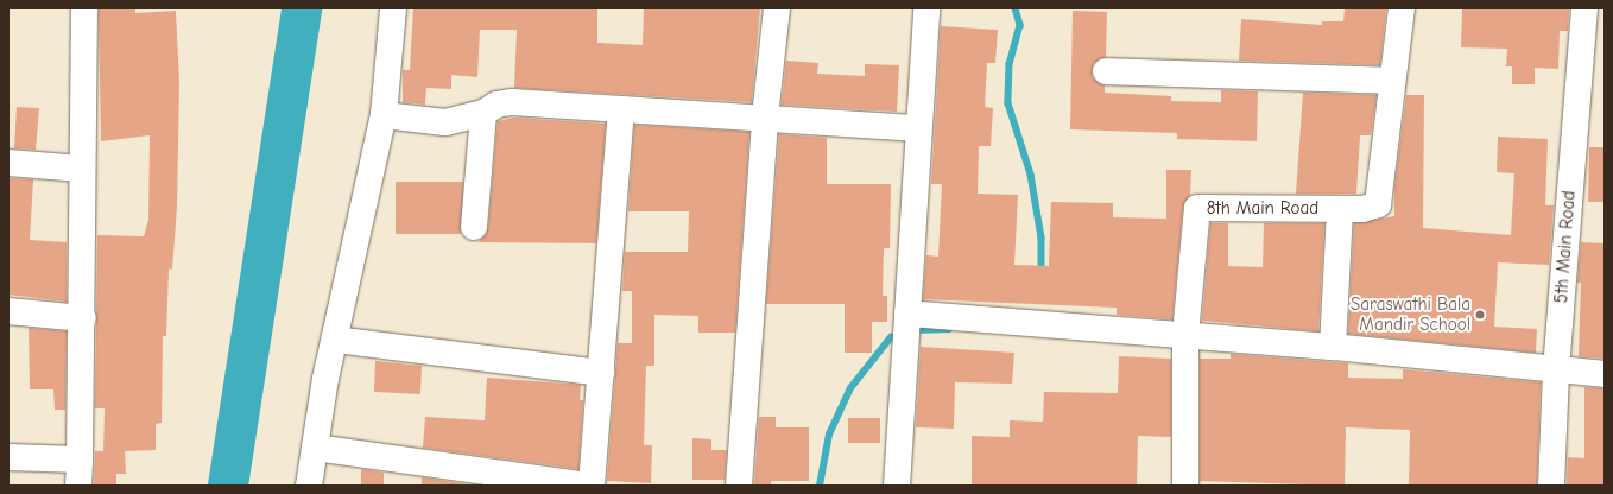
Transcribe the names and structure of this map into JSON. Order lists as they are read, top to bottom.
{
  "streets": {
    "street": ["8th Main Road", "5th Main Road"]
  },
  "places": ["Saraswathi Bala Mandir School"]
}
